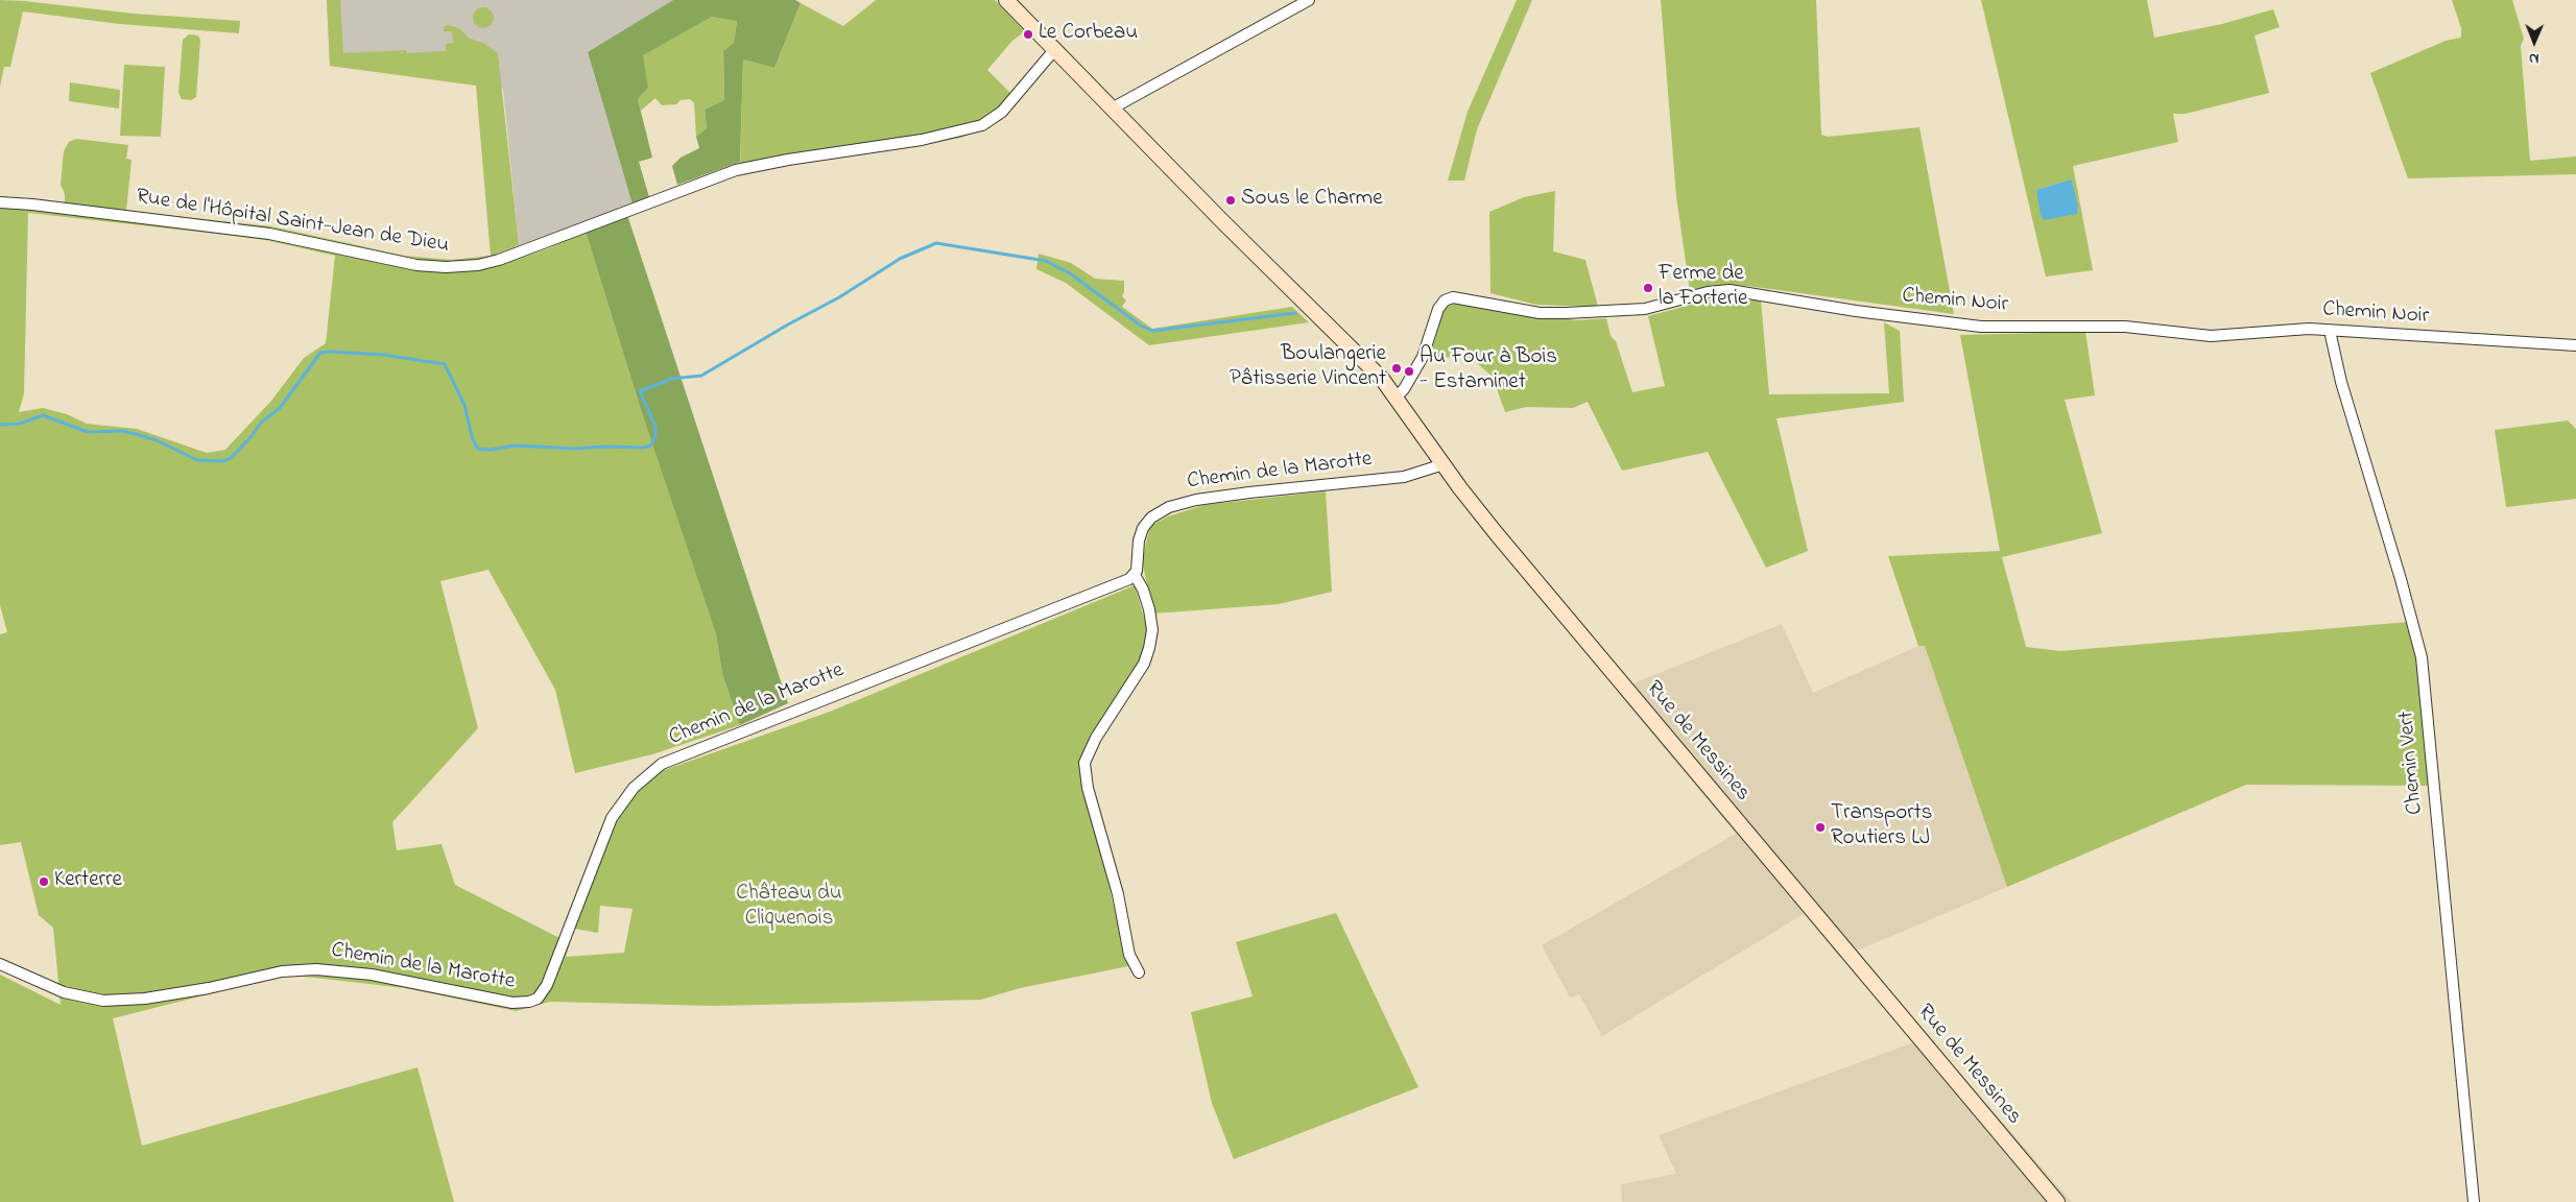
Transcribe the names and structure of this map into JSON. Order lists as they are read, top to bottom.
{
  "streets": {
    "main road": ["Rue de Messines"],
    "street": [
      "Rue de l'Hôpital Saint-Jean de Dieu",
      "Chemin Noir",
      "Chemin de la Marotte",
      "Chemin Vert"
    ]
  },
  "crossings": [
    ["Rue de l'Hôpital Saint-Jean de Dieu", "Rue de Messines"],
    ["Chemin Noir", "Rue de Messines"],
    ["Chemin Noir", "Chemin Vert"],
    ["Chemin de la Marotte", "Rue de Messines"]
  ],
  "parks": ["Château du Cliquenois"],
  "places": [
    "Le Corbeau",
    "Sous le Charme",
    "Ferme de la Forterie",
    "Boulangerie Pâtisserie Vincent",
    "Au Four à Bois - Estaminet",
    "Transports Routiers LJ",
    "Kerterre"
  ],
  "north": "bottom"
}
